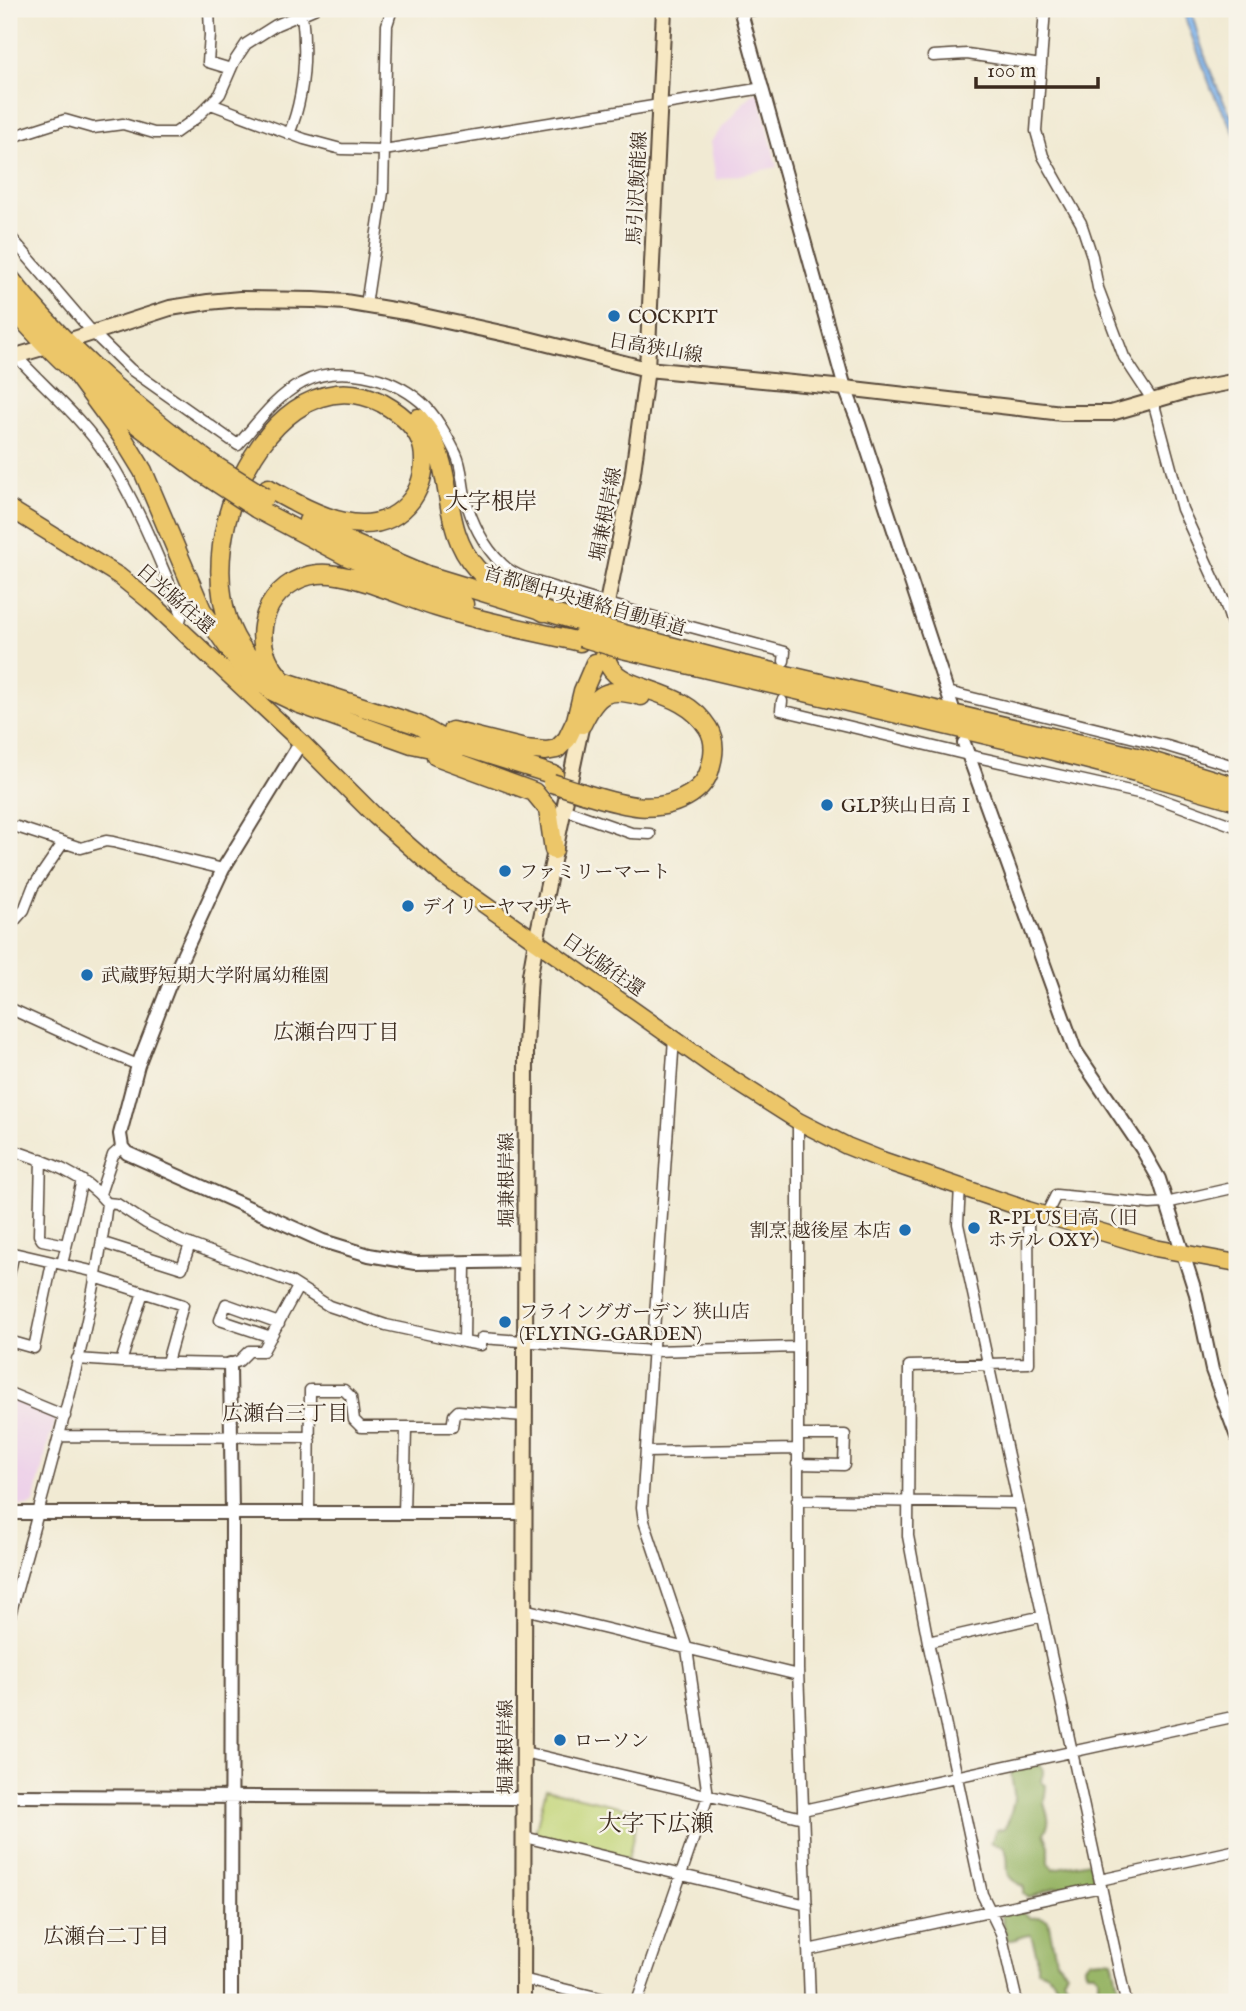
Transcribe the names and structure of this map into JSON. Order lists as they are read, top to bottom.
{
  "streets": {
    "highway": ["日光脇往還", "首都圏中央連絡自動車道"],
    "main road": ["馬引沢飯能線", "日高狭山線", "堀兼根岸線"]
  },
  "crossings": [
    ["馬引沢飯能線", "日高狭山線"],
    ["馬引沢飯能線", "堀兼根岸線"],
    ["日高狭山線", "堀兼根岸線"],
    ["堀兼根岸線", "日光脇往還"]
  ],
  "districts": [
    "大字根岸",
    "広瀬台四丁目",
    "広瀬台三丁目",
    "大字下広瀬",
    "広瀬台二丁目"
  ],
  "places": [
    "COCKPIT",
    "GLP狭山日高Ⅰ",
    "ファミリーマート",
    "デイリーヤマザキ",
    "武蔵野短期大学附属幼稚園",
    "R-PLUS日高（旧 ホテル OXY）",
    "割烹 越後屋 本店",
    "フライングガーデン 狭山店 (FLYING-GARDEN)",
    "ローソン"
  ],
  "scale_bar": "100 m"
}
